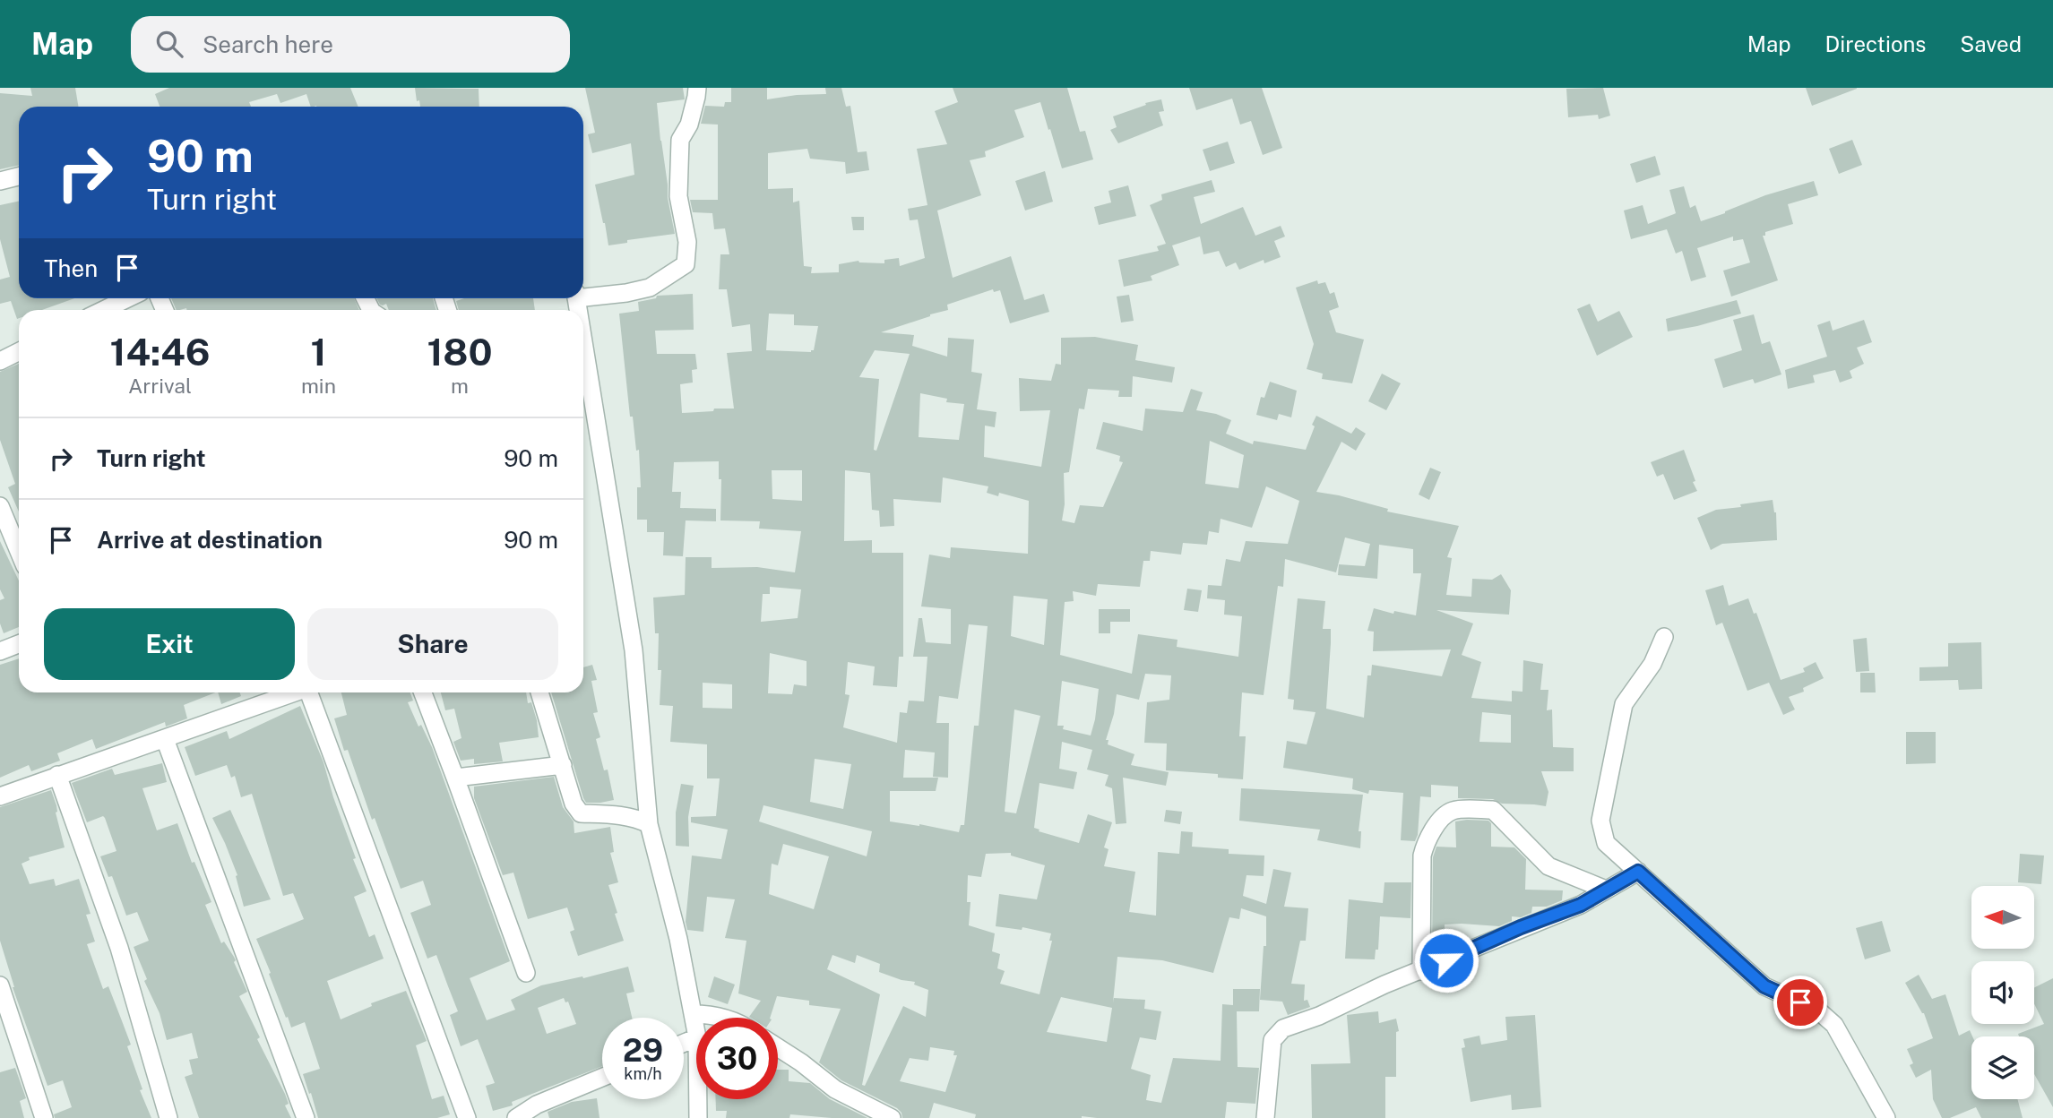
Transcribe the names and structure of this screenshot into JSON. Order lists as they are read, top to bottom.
{
  "north": "left",
  "page": {
    "header": "Map",
    "search": "Search here",
    "nav": ["Map", "Directions", "Saved"],
    "turn": ["90 m", "Turn right"],
    "then": "Then",
    "eta": [
      "14:46",
      "Arrival",
      "1",
      "min",
      "180",
      "m"
    ],
    "list": [
      {
        "name": "Turn right",
        "value": "90 m"
      },
      {
        "name": "Arrive at destination",
        "value": "90 m"
      }
    ],
    "buttons": ["Exit", "Share"],
    "speed": "29 km/h",
    "limit": "30"
  }
}
